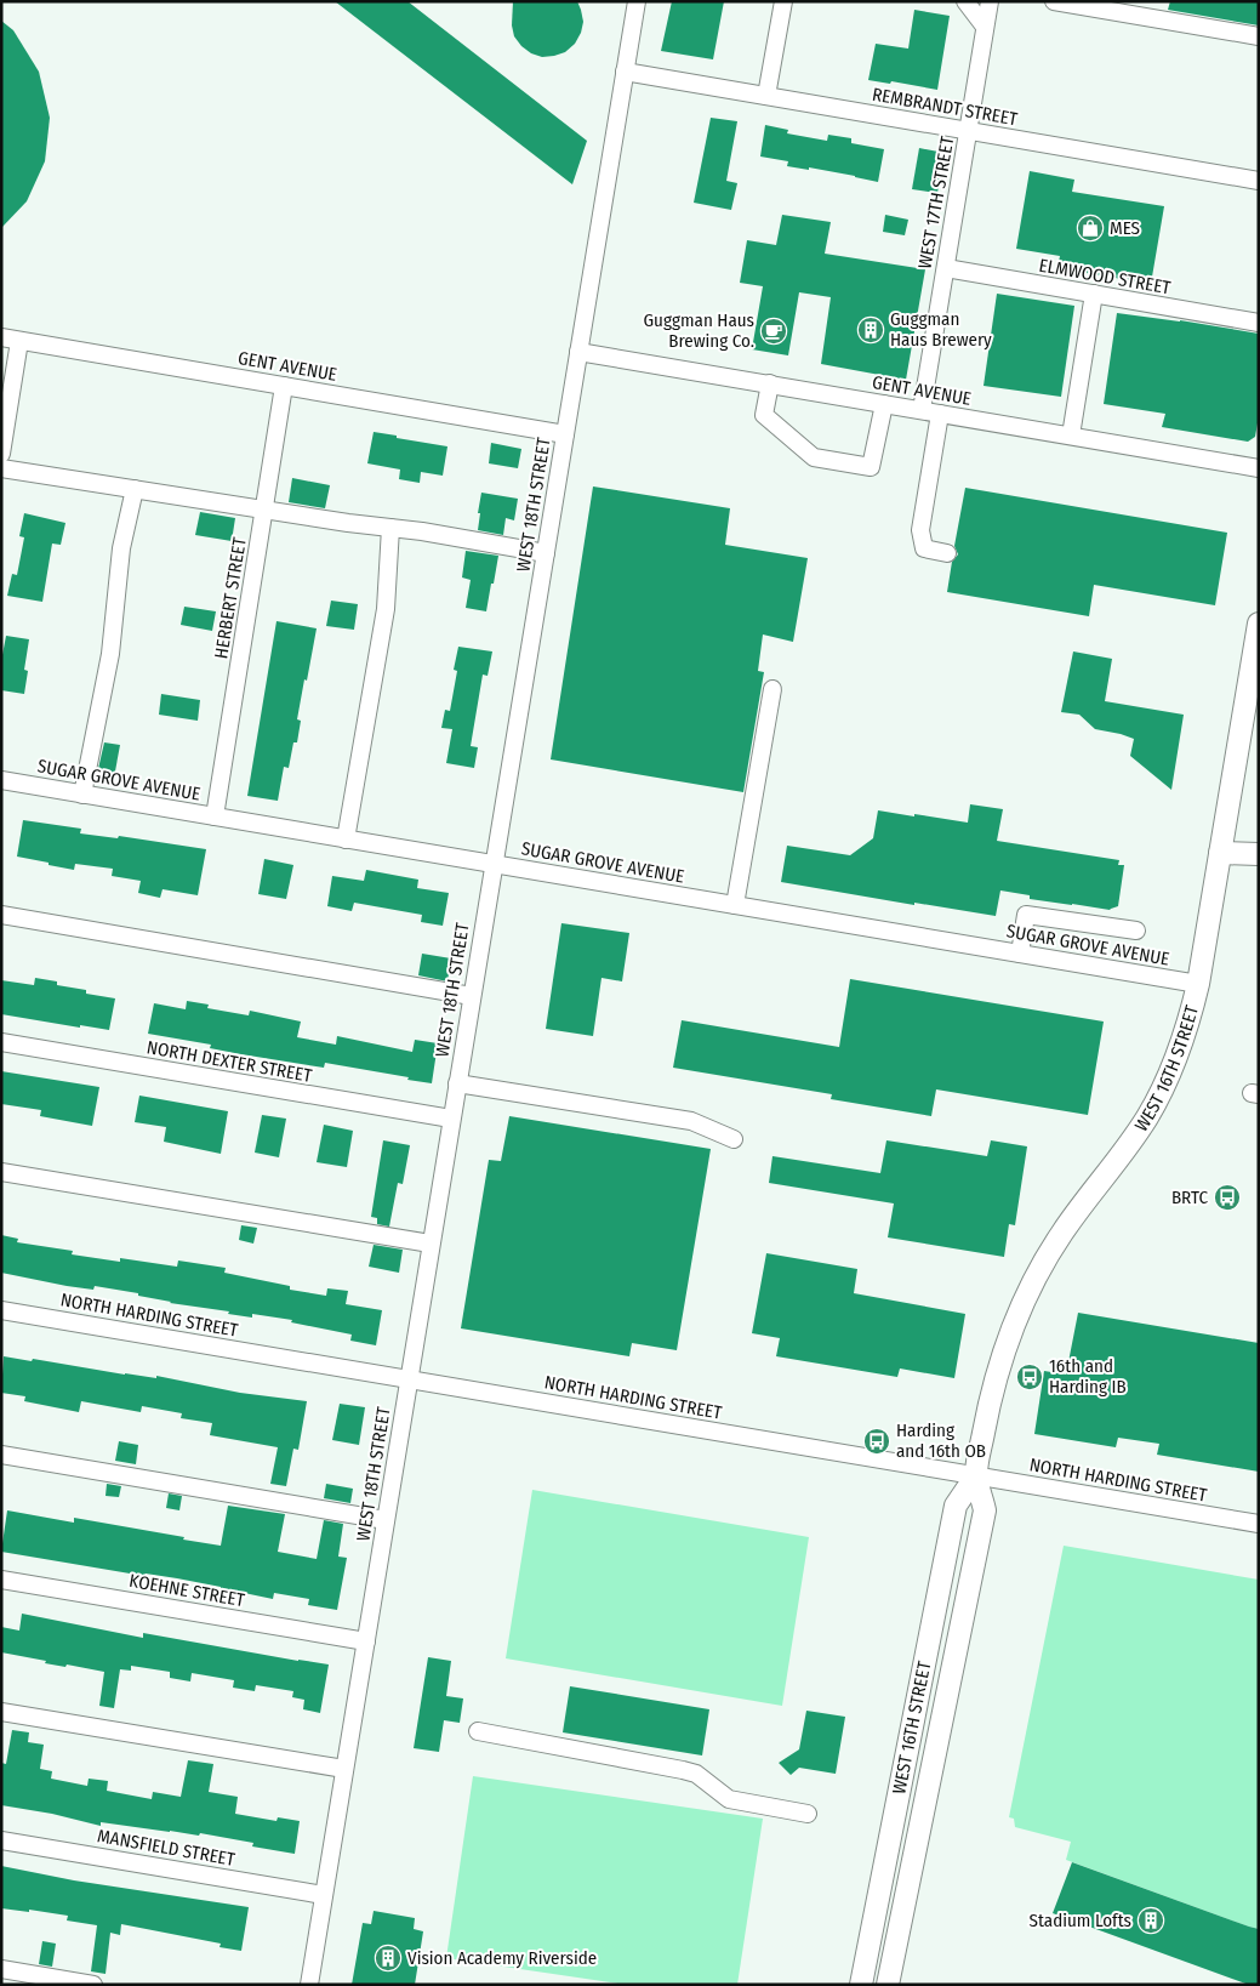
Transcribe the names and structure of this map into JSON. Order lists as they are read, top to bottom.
{
  "streets": {
    "main road": ["WEST 16TH STREET"],
    "street": [
      "REMBRANDT STREET",
      "WEST 17TH STREET",
      "ELMWOOD STREET",
      "GENT AVENUE",
      "WEST 18TH STREET",
      "HERBERT STREET",
      "SUGAR GROVE AVENUE",
      "NORTH DEXTER STREET",
      "NORTH HARDING STREET",
      "KOEHNE STREET",
      "MANSFIELD STREET"
    ]
  },
  "crossings": [
    ["REMBRANDT STREET", "WEST 17TH STREET"],
    ["REMBRANDT STREET", "WEST 18TH STREET"],
    ["WEST 17TH STREET", "ELMWOOD STREET"],
    ["WEST 17TH STREET", "GENT AVENUE"],
    ["GENT AVENUE", "WEST 18TH STREET"],
    ["GENT AVENUE", "HERBERT STREET"],
    ["WEST 18TH STREET", "SUGAR GROVE AVENUE"],
    ["WEST 18TH STREET", "NORTH DEXTER STREET"],
    ["WEST 18TH STREET", "NORTH HARDING STREET"],
    ["WEST 18TH STREET", "KOEHNE STREET"],
    ["WEST 18TH STREET", "MANSFIELD STREET"],
    ["HERBERT STREET", "SUGAR GROVE AVENUE"],
    ["SUGAR GROVE AVENUE", "WEST 16TH STREET"],
    ["WEST 16TH STREET", "NORTH HARDING STREET"]
  ],
  "places": {
    "shop": ["MES"],
    "building": ["Guggman Haus Brewery", "Stadium Lofts", "Vision Academy Riverside"],
    "cafe": ["Guggman Haus Brewing Co."],
    "bus stop": ["BRTC", "16th and Harding IB", "Harding and 16th OB"]
  }
}
